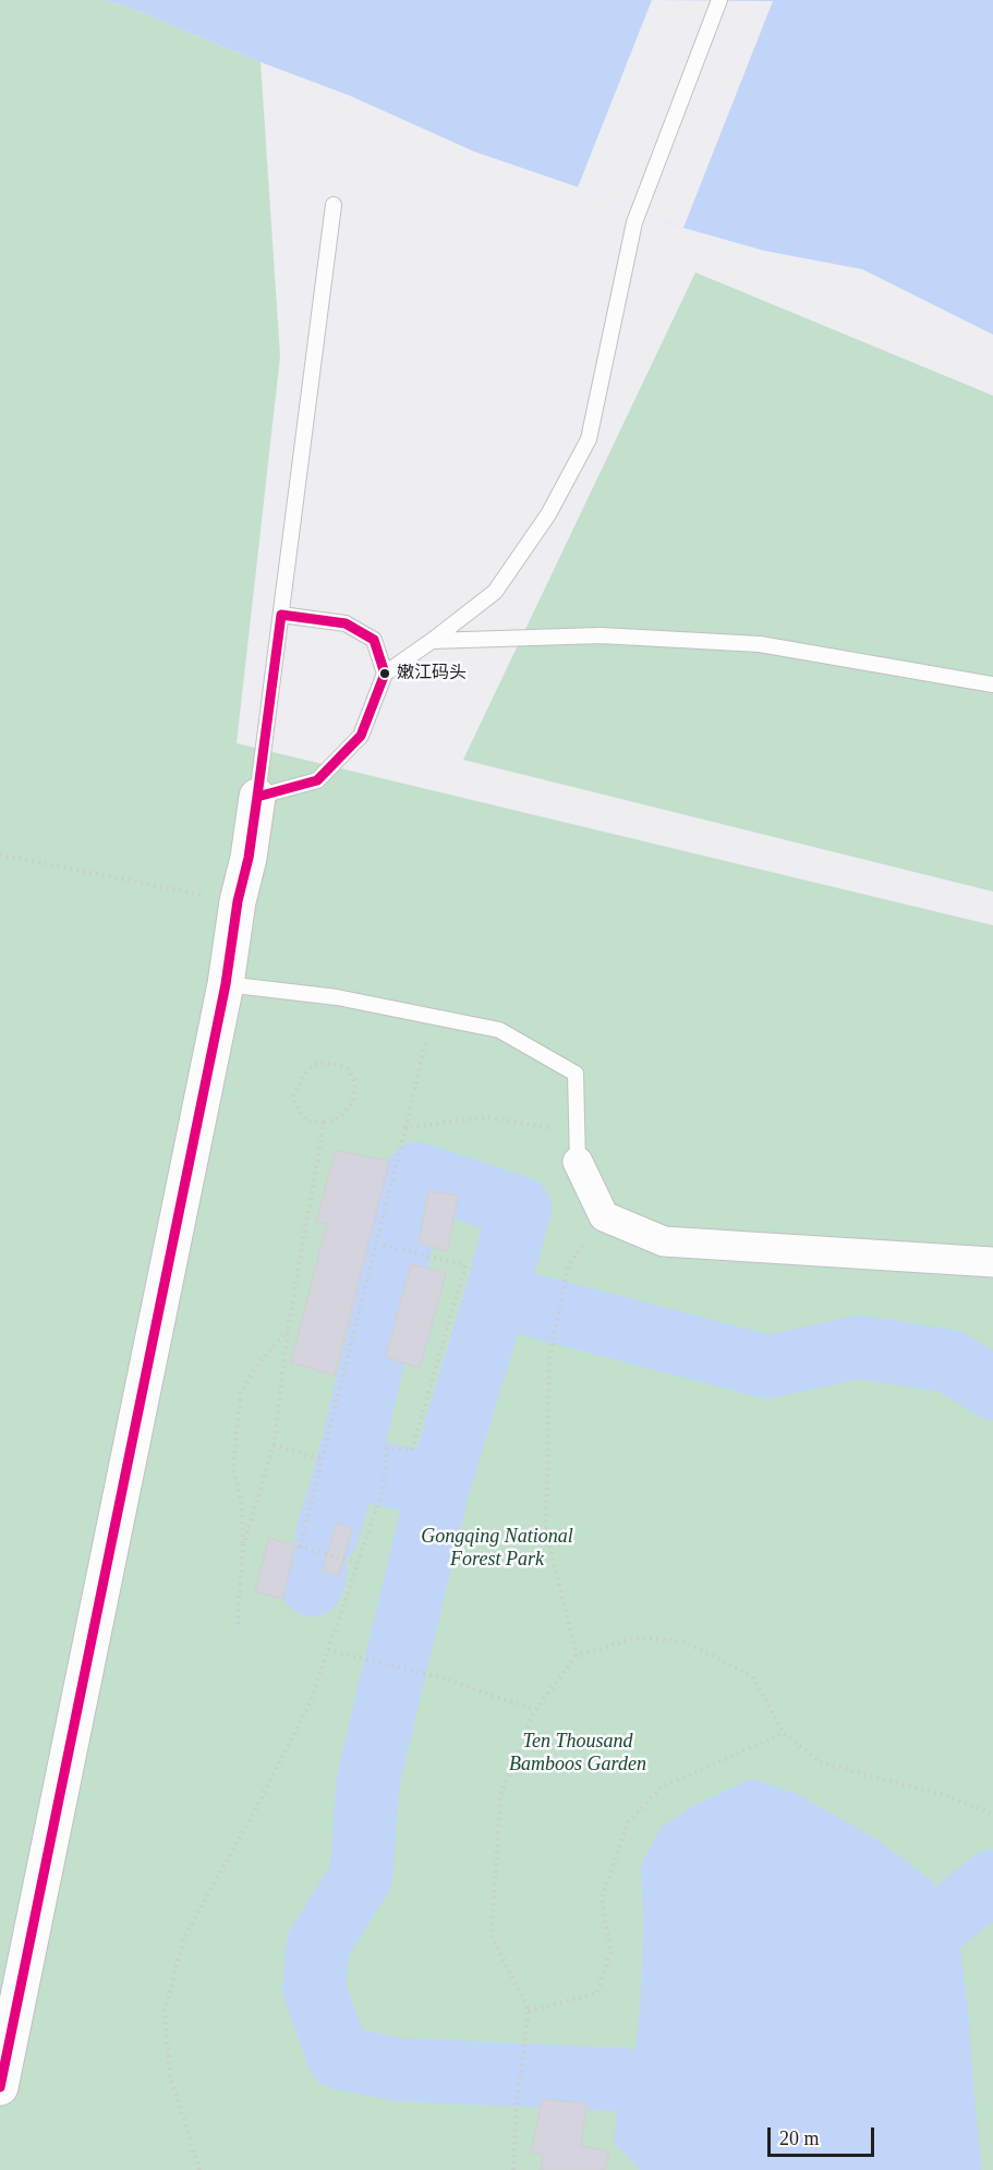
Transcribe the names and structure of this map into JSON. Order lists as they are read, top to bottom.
{
  "parks": ["Gongqing National Forest Park", "Ten Thousand Bamboos Garden"],
  "places": ["嫩江码头"],
  "scale_bar": "20 m"
}
